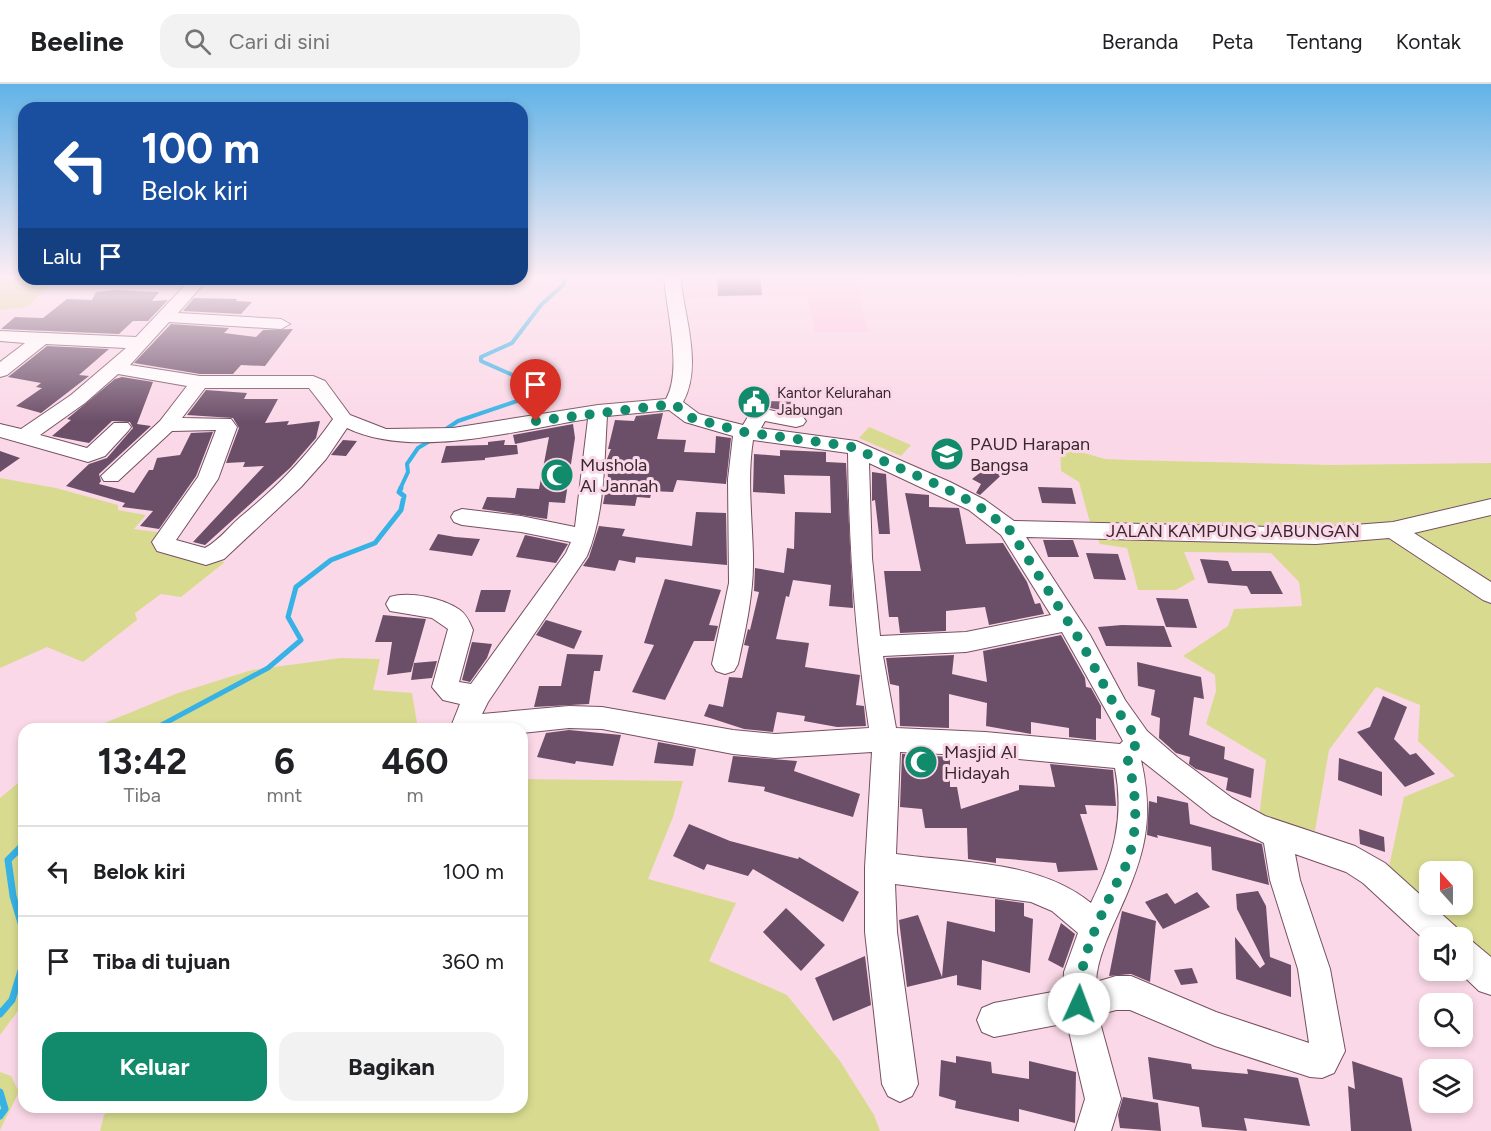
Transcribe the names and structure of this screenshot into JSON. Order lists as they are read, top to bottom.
{
  "streets": {
    "street": ["JALAN KAMPUNG JABUNGAN"]
  },
  "places": {
    "public building": ["Kantor Kelurahan Jabungan"],
    "school or university": ["PAUD Harapan Bangsa"],
    "mosque": ["Mushola Al Jannah", "Masjid Al Hidayah"]
  },
  "north": "top",
  "page": {
    "header": "Beeline",
    "search": "Cari di sini",
    "nav": [
      "Beranda",
      "Peta",
      "Tentang",
      "Kontak"
    ],
    "turn": ["100 m", "Belok kiri"],
    "then": "Lalu",
    "eta": [
      "13:42",
      "Tiba",
      "6",
      "mnt",
      "460",
      "m"
    ],
    "list": [
      {
        "name": "Belok kiri",
        "value": "100 m"
      },
      {
        "name": "Tiba di tujuan",
        "value": "360 m"
      }
    ],
    "buttons": ["Keluar", "Bagikan"]
  }
}
